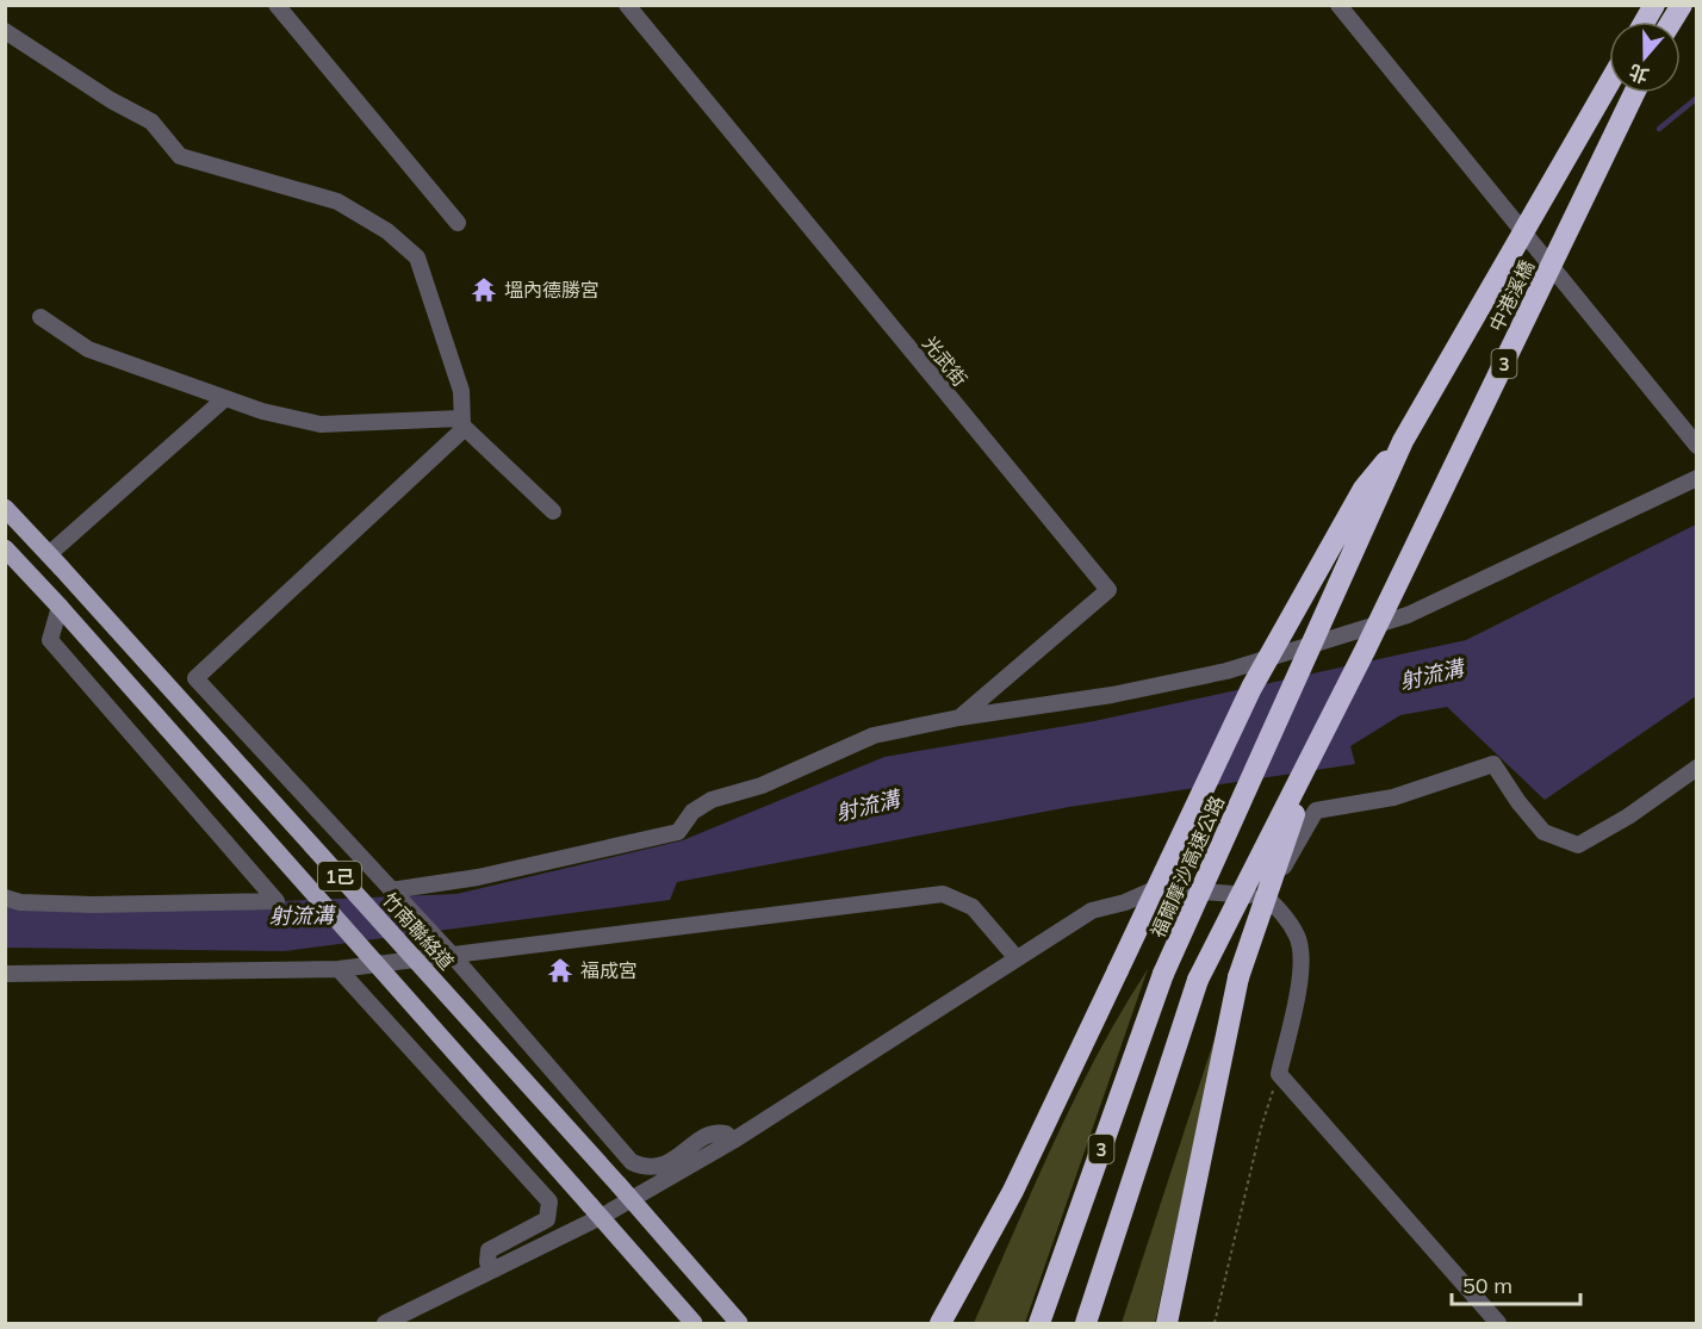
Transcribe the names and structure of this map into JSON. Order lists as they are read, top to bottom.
{
  "streets": {
    "highway": ["中港溪橋", "3", "福爾摩沙高速公路"],
    "main road": ["1己", "竹南聯絡道"],
    "street": ["光武街"]
  },
  "crossings": [
    ["中港溪橋", "3"],
    ["中港溪橋", "福爾摩沙高速公路"]
  ],
  "water": ["射流溝"],
  "places": {
    "temple": ["塭內德勝宮", "福成宮"]
  },
  "scale_bar": "50 m",
  "north": "bottom"
}
